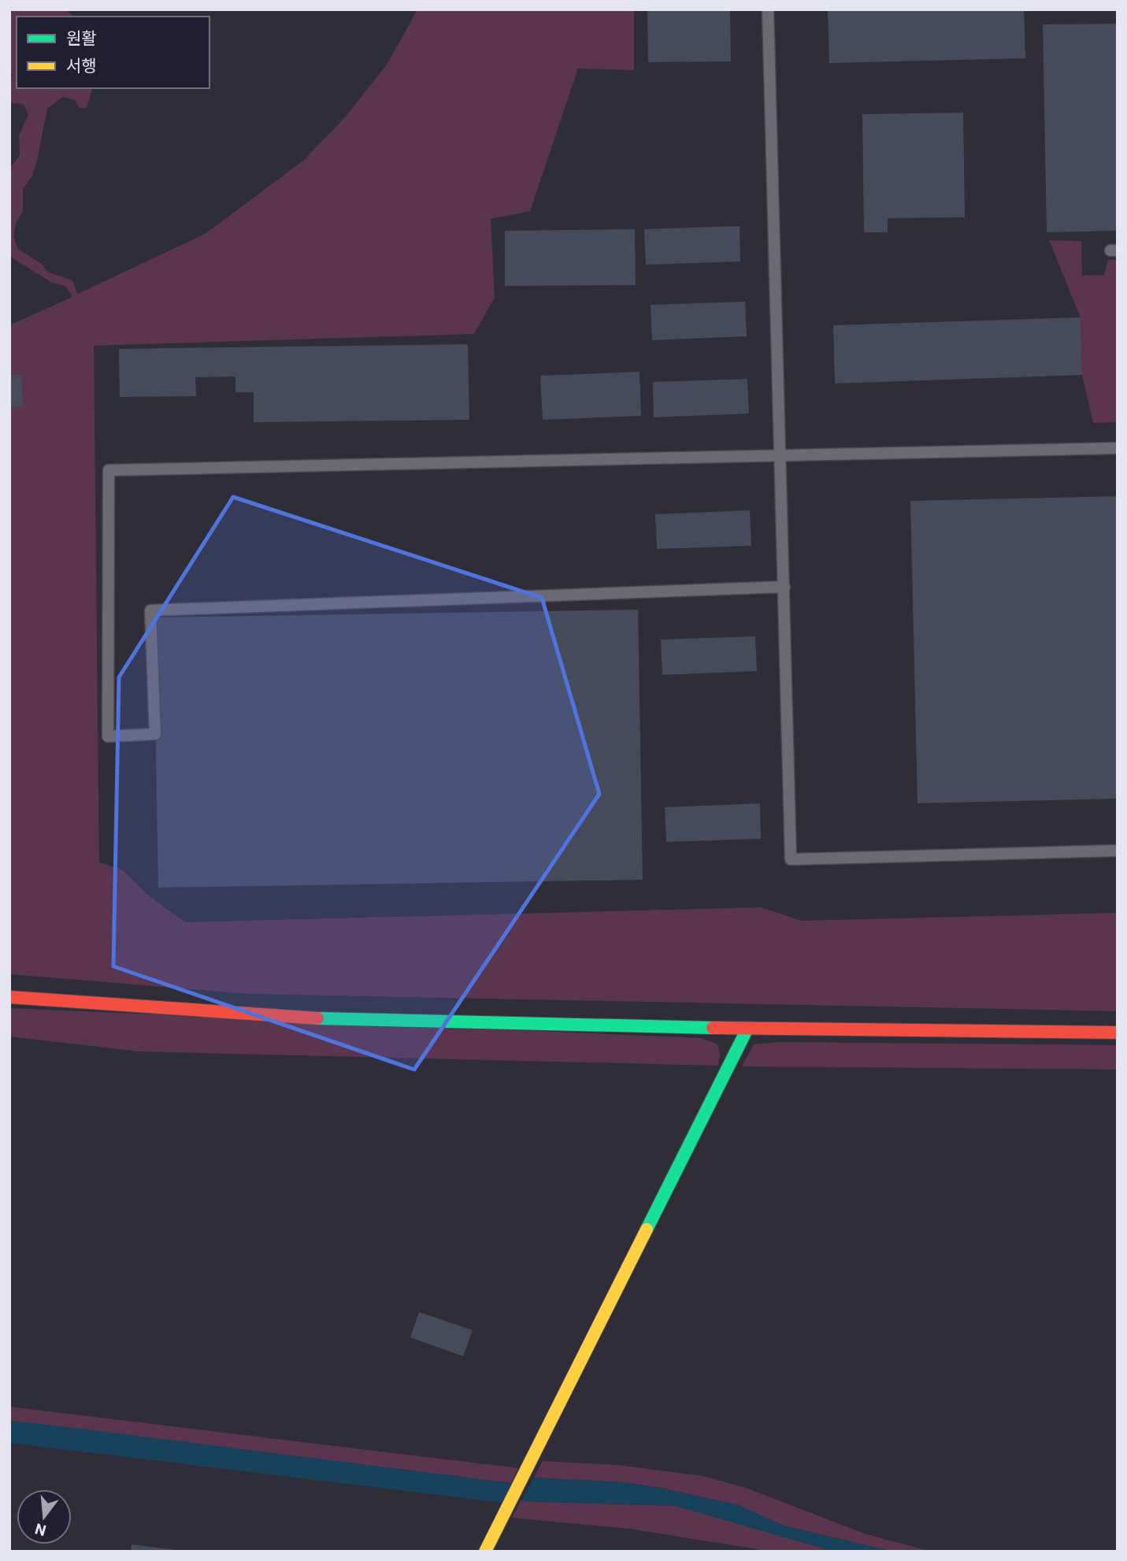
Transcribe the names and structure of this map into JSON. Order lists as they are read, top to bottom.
{
  "legend": ["원활", "서행"],
  "north": "bottom"
}
